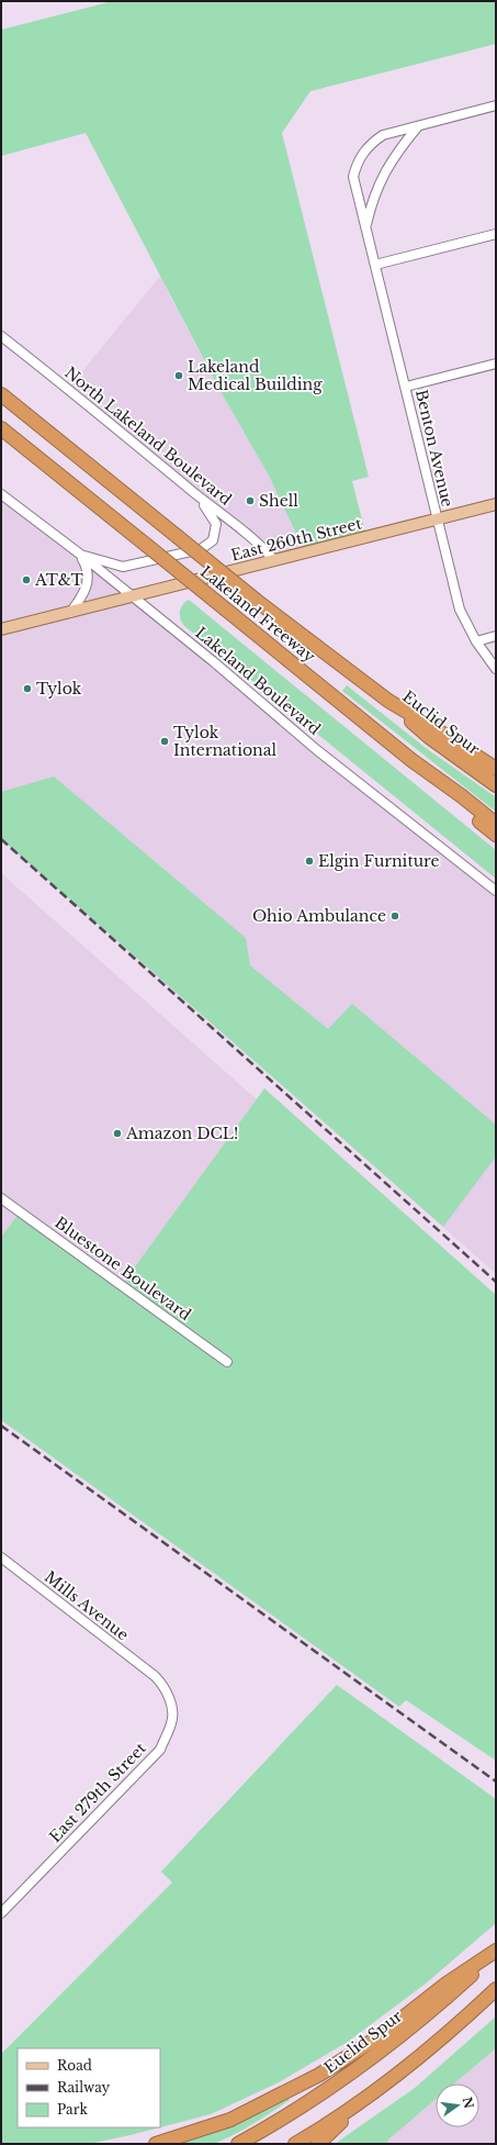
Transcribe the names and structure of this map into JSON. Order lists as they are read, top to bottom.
{
  "streets": {
    "highway": ["Lakeland Freeway", "Euclid Spur"],
    "main road": ["East 260th Street"],
    "street": [
      "North Lakeland Boulevard",
      "Benton Avenue",
      "Lakeland Boulevard",
      "Bluestone Boulevard",
      "Mills Avenue",
      "East 279th Street"
    ]
  },
  "crossings": [
    ["North Lakeland Boulevard", "East 260th Street"],
    ["Benton Avenue", "East 260th Street"],
    ["East 260th Street", "Lakeland Boulevard"],
    ["Lakeland Freeway", "Euclid Spur"],
    ["Mills Avenue", "East 279th Street"]
  ],
  "places": [
    "Lakeland Medical Building",
    "Shell",
    "AT&T",
    "Tylok",
    "Tylok International",
    "Elgin Furniture",
    "Ohio Ambulance",
    "Amazon DCL!"
  ],
  "legend": ["Road", "Railway", "Park"],
  "north": "right"
}
